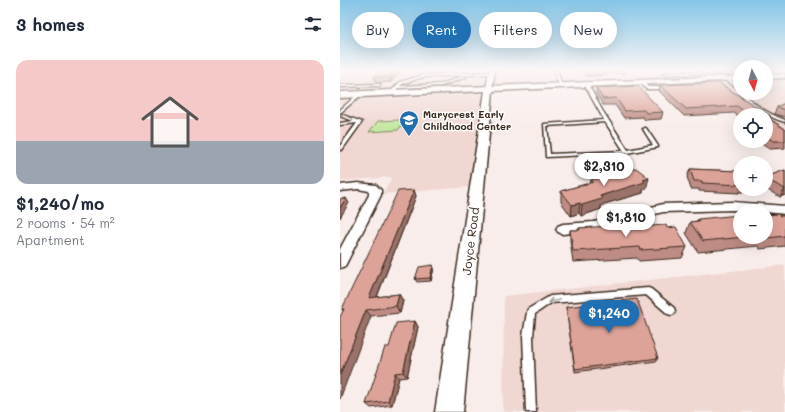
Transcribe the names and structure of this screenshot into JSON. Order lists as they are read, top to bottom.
{
  "streets": {
    "street": ["Joyce Road"]
  },
  "places": {
    "school or university": ["Marycrest Early Childhood Center"]
  },
  "north": "bottom",
  "page": {
    "heading": "3 homes",
    "chip": [
      "Buy",
      "Rent",
      "Filters",
      "New"
    ],
    "list": [
      {
        "name": "$1,240/mo",
        "note": "2 rooms · 54 m² · Apartment"
      }
    ],
    "map_buttons": ["+", "−"],
    "price": ["$2,310", "$1,810", "$1,240"]
  }
}
